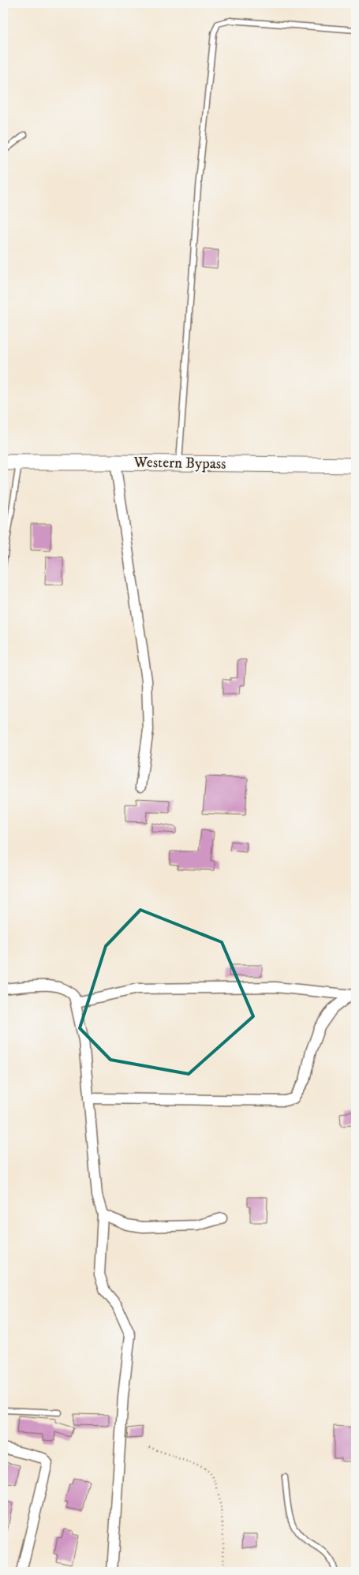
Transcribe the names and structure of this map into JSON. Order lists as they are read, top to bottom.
{
  "streets": {
    "main road": ["Western Bypass"]
  }
}
